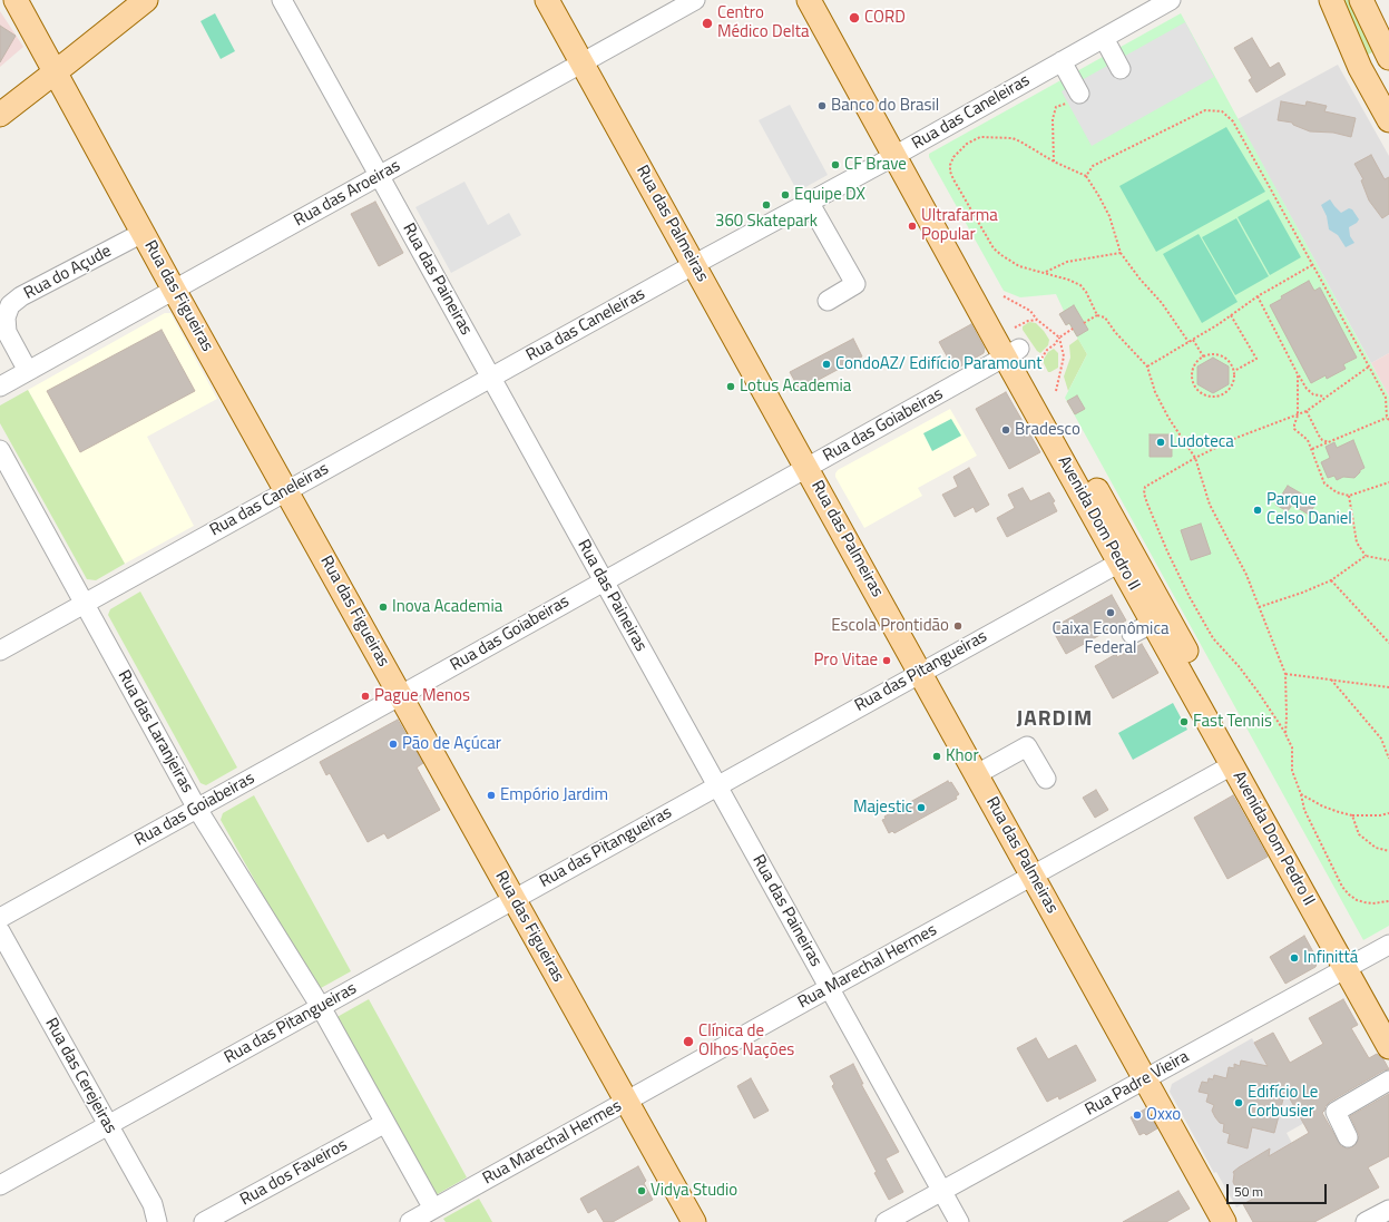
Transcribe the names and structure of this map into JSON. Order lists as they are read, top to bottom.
{
  "streets": {
    "main road": ["Rua das Palmeiras", "Rua das Figueiras", "Avenida Dom Pedro II"],
    "street": [
      "Rua das Caneleiras",
      "Rua das Aroeiras",
      "Rua do Açude",
      "Rua das Paineiras",
      "Rua das Goiabeiras",
      "Rua das Pitangueiras",
      "Rua das Laranjeiras",
      "Rua Marechal Hermes",
      "Rua das Cerejeiras",
      "Rua Padre Vieira",
      "Rua dos Faveiros"
    ]
  },
  "crossings": [
    ["Rua das Caneleiras", "Rua das Palmeiras"],
    ["Rua das Caneleiras", "Rua das Paineiras"],
    ["Rua das Caneleiras", "Rua das Figueiras"],
    ["Rua das Caneleiras", "Avenida Dom Pedro II"],
    ["Rua das Caneleiras", "Rua das Laranjeiras"],
    ["Rua das Aroeiras", "Rua das Palmeiras"],
    ["Rua das Aroeiras", "Rua do Açude"],
    ["Rua das Aroeiras", "Rua das Paineiras"],
    ["Rua das Aroeiras", "Rua das Figueiras"],
    ["Rua das Palmeiras", "Rua das Goiabeiras"],
    ["Rua das Palmeiras", "Rua das Pitangueiras"],
    ["Rua das Palmeiras", "Rua Marechal Hermes"],
    ["Rua das Palmeiras", "Rua Padre Vieira"],
    ["Rua do Açude", "Rua das Figueiras"],
    ["Rua das Paineiras", "Rua das Goiabeiras"],
    ["Rua das Paineiras", "Rua das Pitangueiras"],
    ["Rua das Paineiras", "Rua Marechal Hermes"],
    ["Rua das Paineiras", "Rua Padre Vieira"],
    ["Rua das Figueiras", "Rua das Goiabeiras"],
    ["Rua das Figueiras", "Rua das Pitangueiras"],
    ["Rua das Figueiras", "Rua Marechal Hermes"],
    ["Rua das Goiabeiras", "Avenida Dom Pedro II"],
    ["Rua das Goiabeiras", "Rua das Laranjeiras"],
    ["Avenida Dom Pedro II", "Rua das Pitangueiras"],
    ["Avenida Dom Pedro II", "Rua Marechal Hermes"],
    ["Avenida Dom Pedro II", "Rua Padre Vieira"],
    ["Rua das Pitangueiras", "Rua das Laranjeiras"],
    ["Rua das Pitangueiras", "Rua das Cerejeiras"],
    ["Rua das Laranjeiras", "Rua Marechal Hermes"],
    ["Rua das Laranjeiras", "Rua dos Faveiros"]
  ],
  "districts": ["JARDIM"],
  "places": [
    "CORD",
    "Centro Médico Delta",
    "Banco do Brasil",
    "CF Brave",
    "Equipe DX",
    "360 Skatepark",
    "Ultrafarma Popular",
    "CondoAZ/ Edifício Paramount",
    "Lotus Academia",
    "Bradesco",
    "Ludoteca",
    "Parque Celso Daniel",
    "Inova Academia",
    "Caixa Econômica Federal",
    "Escola Prontidão",
    "Pro Vitae",
    "Pague Menos",
    "Fast Tennis",
    "Pão de Açúcar",
    "Khor",
    "Empório Jardim",
    "Majestic",
    "Infinittá",
    "Clínica de Olhos Nações",
    "Edifício Le Corbusier",
    "Oxxo",
    "Vidya Studio"
  ],
  "scale_bar": "50 m"
}
